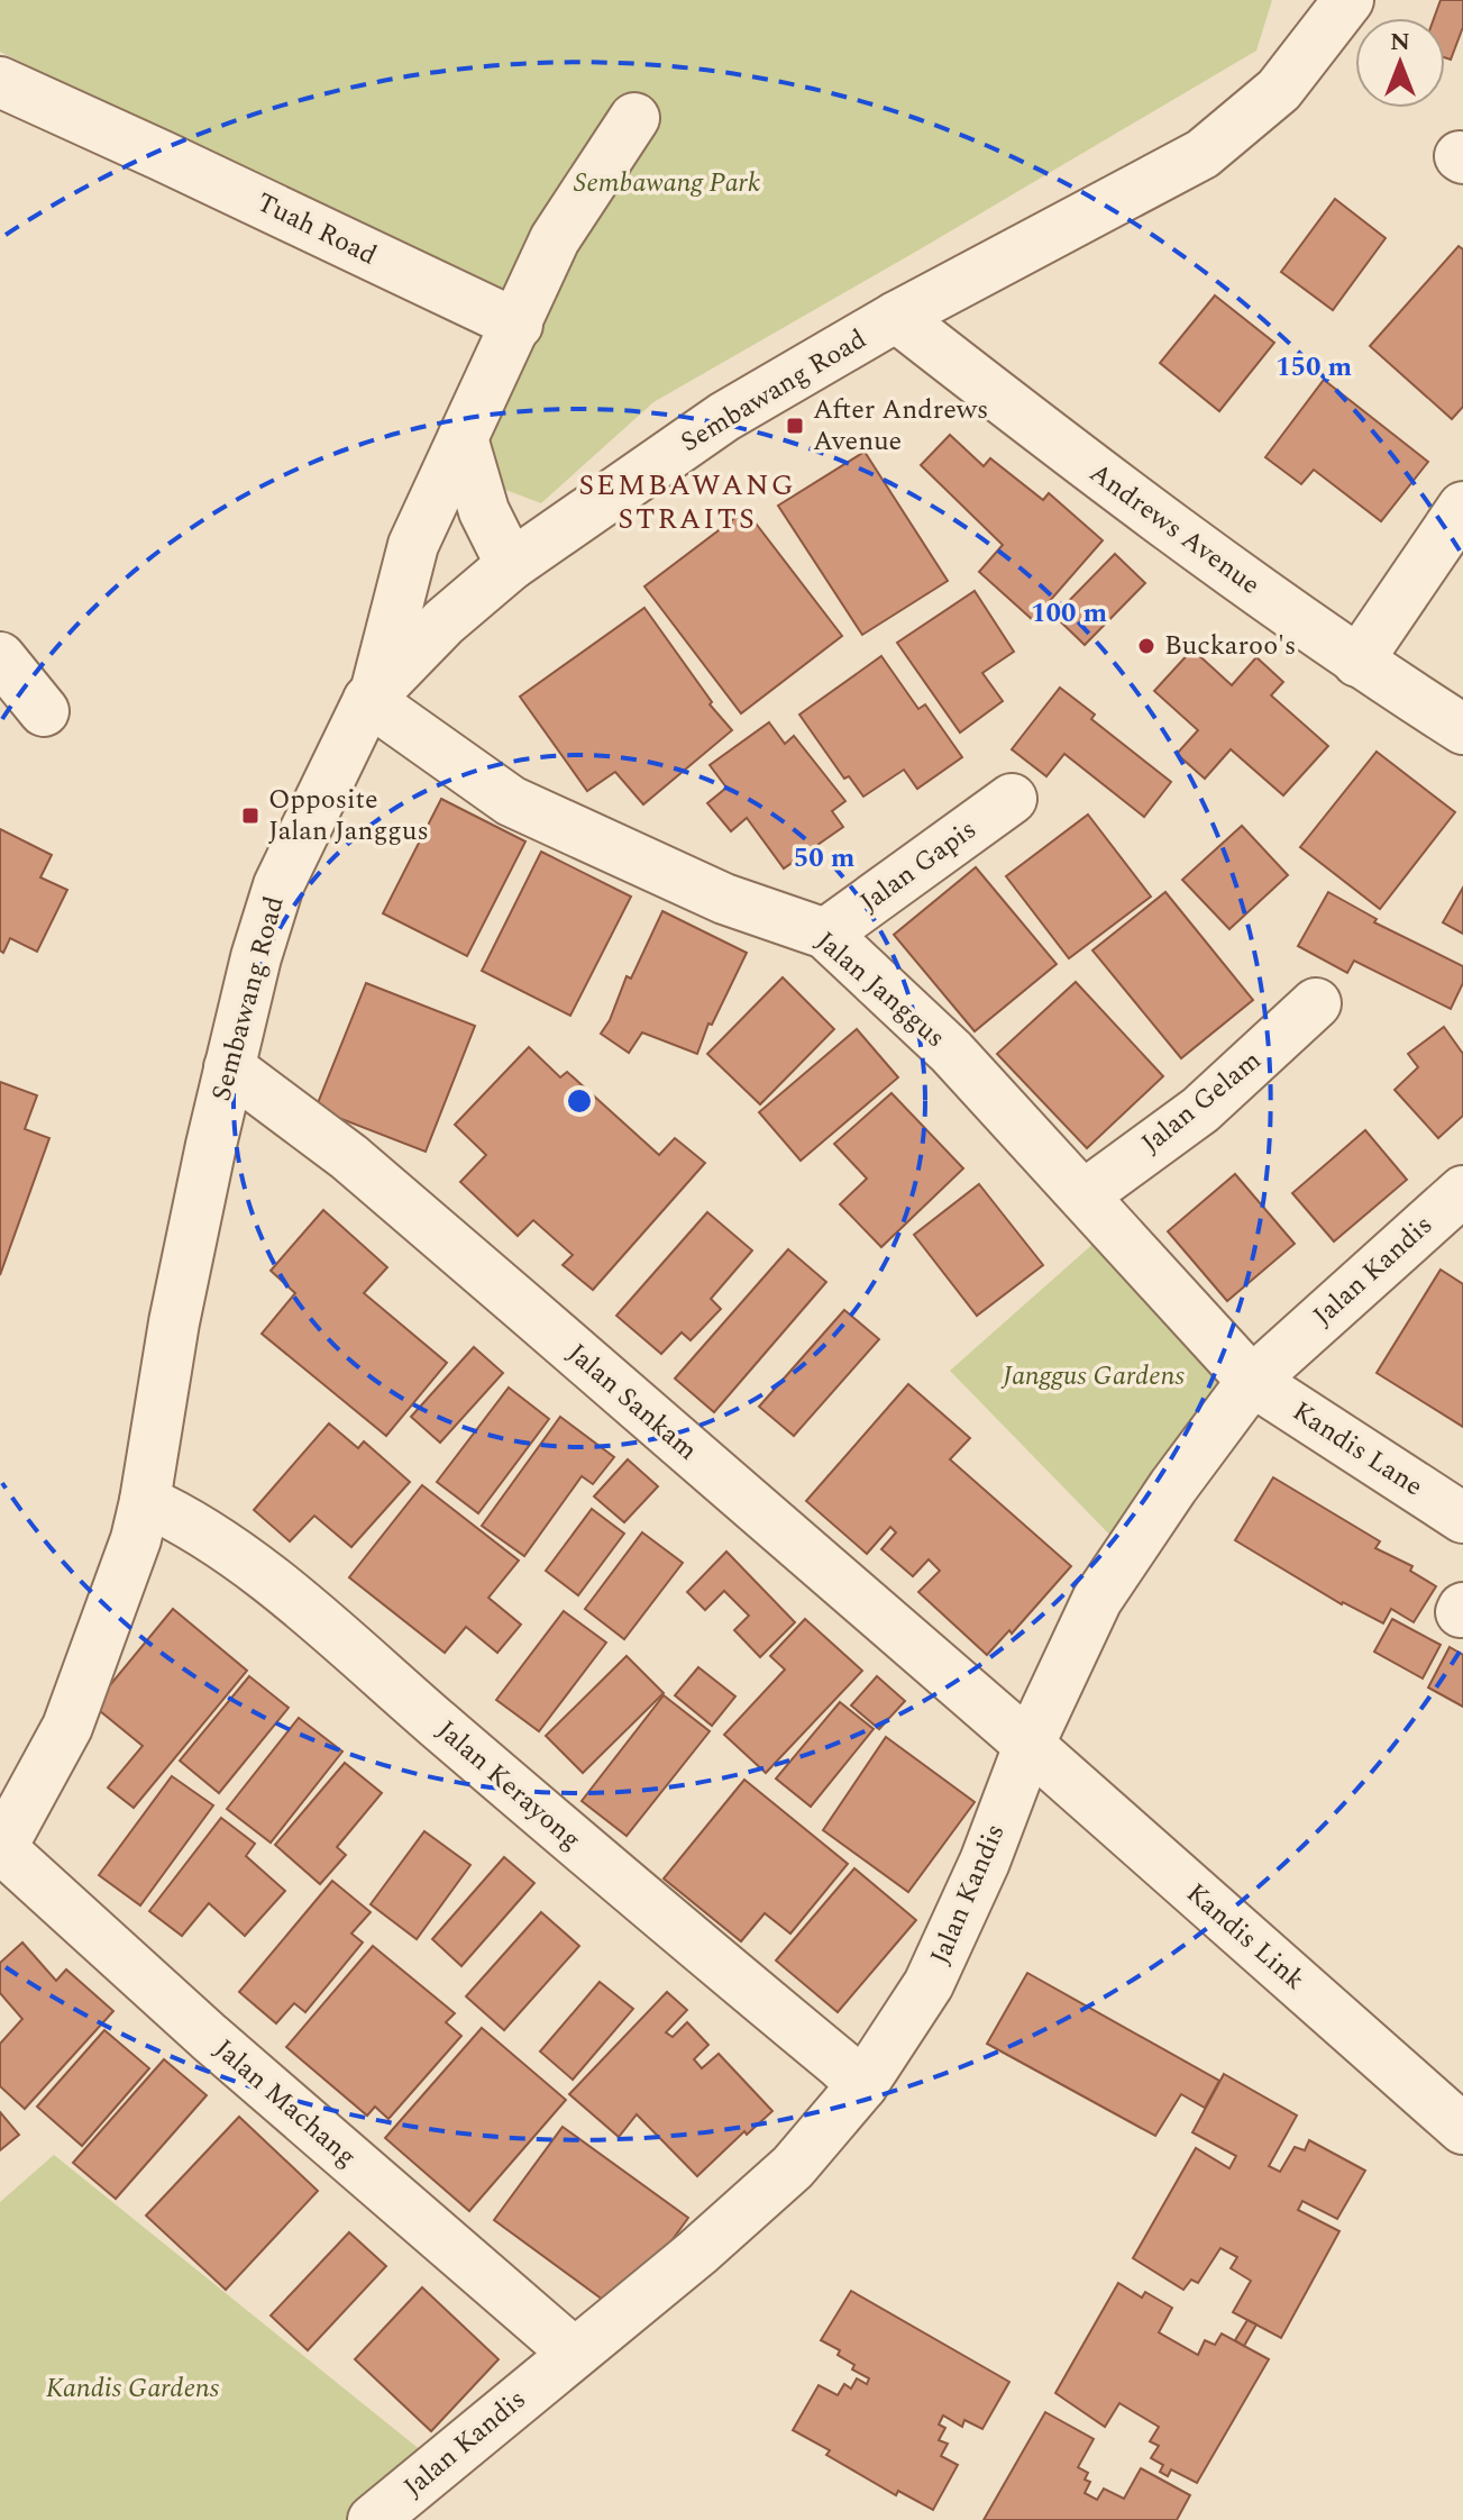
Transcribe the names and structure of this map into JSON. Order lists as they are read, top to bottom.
{
  "streets": {
    "street": [
      "Tuah Road",
      "Sembawang Road",
      "Andrews Avenue",
      "Jalan Gapis",
      "Jalan Janggus",
      "Jalan Gelam",
      "Jalan Kandis",
      "Jalan Sankam",
      "Kandis Lane",
      "Jalan Kerayong",
      "Kandis Link",
      "Jalan Machang"
    ]
  },
  "crossings": [
    ["Sembawang Road", "Andrews Avenue"],
    ["Sembawang Road", "Jalan Janggus"],
    ["Sembawang Road", "Jalan Sankam"],
    ["Sembawang Road", "Jalan Kerayong"],
    ["Sembawang Road", "Jalan Machang"],
    ["Jalan Gapis", "Jalan Janggus"],
    ["Jalan Janggus", "Jalan Gelam"],
    ["Jalan Janggus", "Jalan Kandis"],
    ["Jalan Janggus", "Kandis Lane"],
    ["Jalan Kandis", "Jalan Sankam"],
    ["Jalan Kandis", "Kandis Lane"],
    ["Jalan Kandis", "Jalan Kerayong"],
    ["Jalan Kandis", "Kandis Link"],
    ["Jalan Kandis", "Jalan Machang"],
    ["Jalan Sankam", "Kandis Link"]
  ],
  "districts": ["SEMBAWANG STRAITS"],
  "parks": ["Sembawang Park", "Janggus Gardens", "Kandis Gardens"],
  "places": {
    "transit": ["After Andrews Avenue", "Opposite Jalan Janggus"],
    "other": ["Buckaroo's"]
  },
  "north": "top",
  "rings": ["150 m", "100 m", "50 m"]
}
